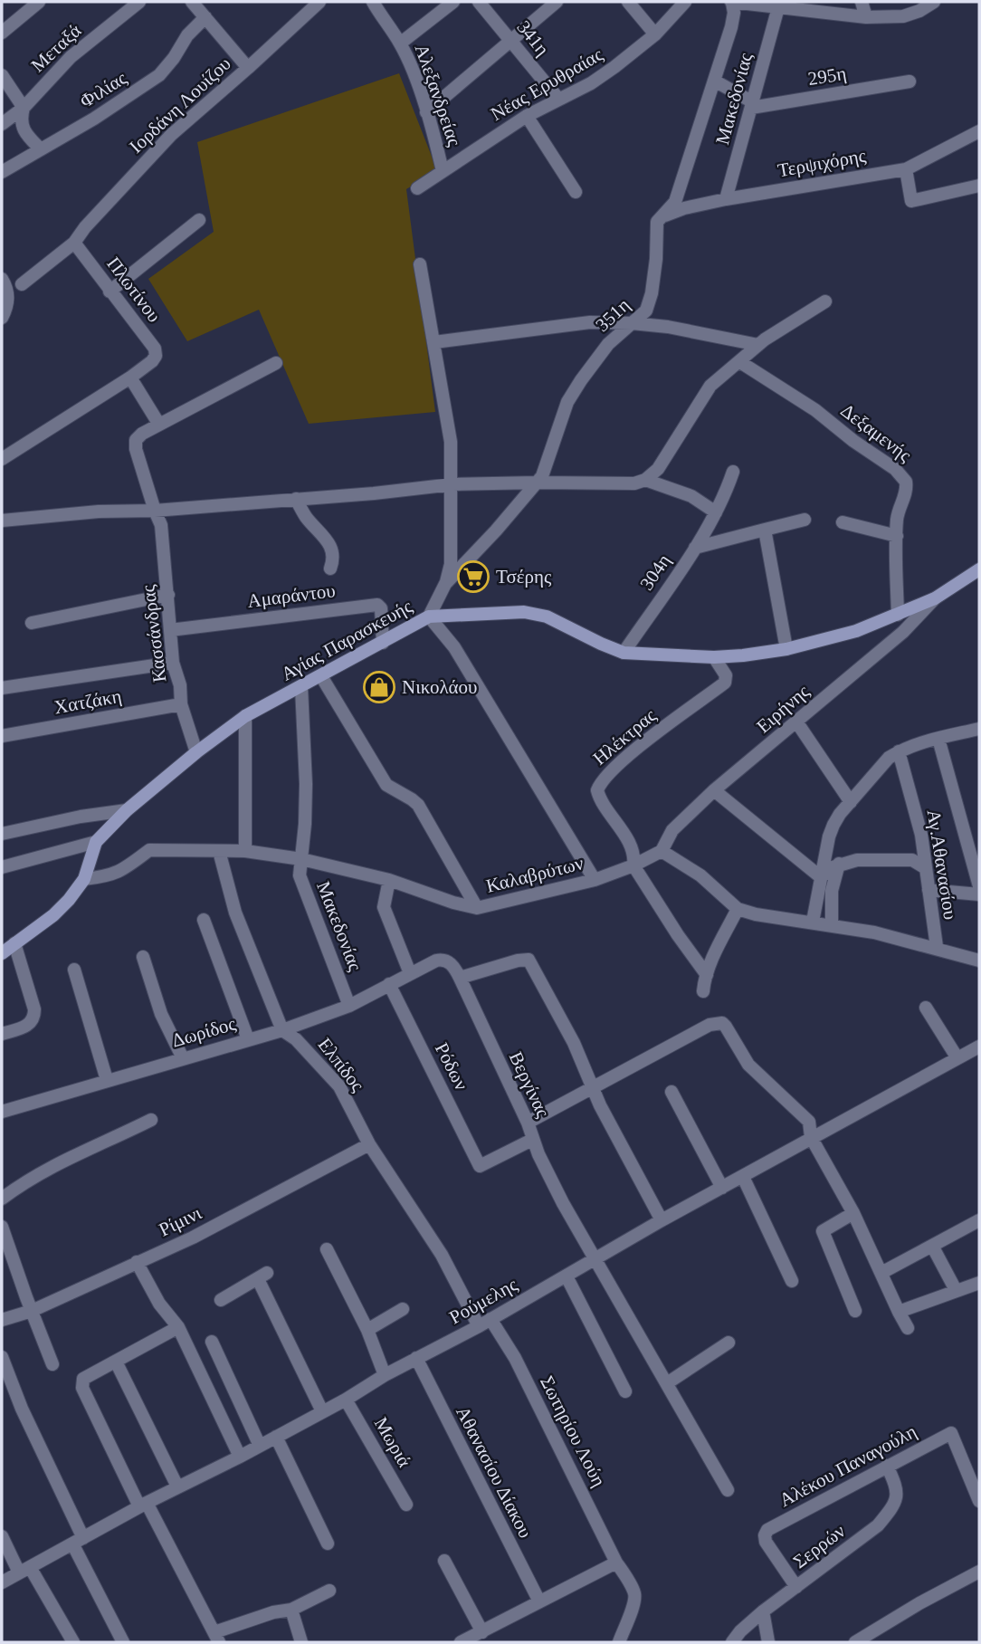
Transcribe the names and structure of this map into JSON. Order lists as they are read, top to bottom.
{
  "streets": {
    "street": [
      "341η",
      "Μεταξά",
      "295η",
      "Νέας Ερυθραίας",
      "Φιλίας",
      "Αλεξανδρείας",
      "Μακεδονίας",
      "Ιορδάνη Λουίζου",
      "Τερψιχόρης",
      "Πλωτίνου",
      "351η",
      "Δεξαμενής",
      "304η",
      "Αμαράντου",
      "Κασσάνδρας",
      "Αγίας Παρασκευής",
      "Χατζάκη",
      "Ειρήνης",
      "Ηλέκτρας",
      "Αγ.Αθανασίου",
      "Καλαβρύτων",
      "Δωρίδος",
      "Ελπίδος",
      "Ρόδων",
      "Βεργίνας",
      "Ρίμινι",
      "Ρούμελης",
      "Σωτηρίου Λούη",
      "Μωριά",
      "Αλέκου Παναγούλη",
      "Αθανασίου Δίακου",
      "Σερρών"
    ]
  },
  "crossings": [
    ["341η", "Νέας Ερυθραίας"],
    ["295η", "Μακεδονίας"],
    ["Νέας Ερυθραίας", "Αλεξανδρείας"],
    ["Μακεδονίας", "Τερψιχόρης"],
    ["Μακεδονίας", "Αγίας Παρασκευής"],
    ["Μακεδονίας", "Καλαβρύτων"],
    ["Μακεδονίας", "Δωρίδος"],
    ["Ιορδάνη Λουίζου", "Πλωτίνου"],
    ["Τερψιχόρης", "351η"],
    ["351η", "Αγίας Παρασκευής"],
    ["Δεξαμενής", "Αγίας Παρασκευής"],
    ["304η", "Αγίας Παρασκευής"],
    ["Αμαράντου", "Κασσάνδρας"],
    ["Αμαράντου", "Αγίας Παρασκευής"],
    ["Κασσάνδρας", "Αγίας Παρασκευής"],
    ["Κασσάνδρας", "Χατζάκη"],
    ["Αγίας Παρασκευής", "Ειρήνης"],
    ["Αγίας Παρασκευής", "Ηλέκτρας"],
    ["Αγίας Παρασκευής", "Καλαβρύτων"],
    ["Ειρήνης", "Καλαβρύτων"],
    ["Ηλέκτρας", "Καλαβρύτων"],
    ["Καλαβρύτων", "Ελπίδος"],
    ["Δωρίδος", "Ελπίδος"],
    ["Δωρίδος", "Ρόδων"],
    ["Δωρίδος", "Βεργίνας"],
    ["Ελπίδος", "Ρίμινι"],
    ["Ελπίδος", "Ρούμελης"],
    ["Ρόδων", "Βεργίνας"],
    ["Βεργίνας", "Ρούμελης"],
    ["Ρούμελης", "Σωτηρίου Λούη"],
    ["Ρούμελης", "Μωριά"],
    ["Ρούμελης", "Αθανασίου Δίακου"],
    ["Αλέκου Παναγούλη", "Σερρών"]
  ],
  "places": {
    "supermarket": ["Τσέρης"],
    "shop": ["Νικολάου"]
  }
}
